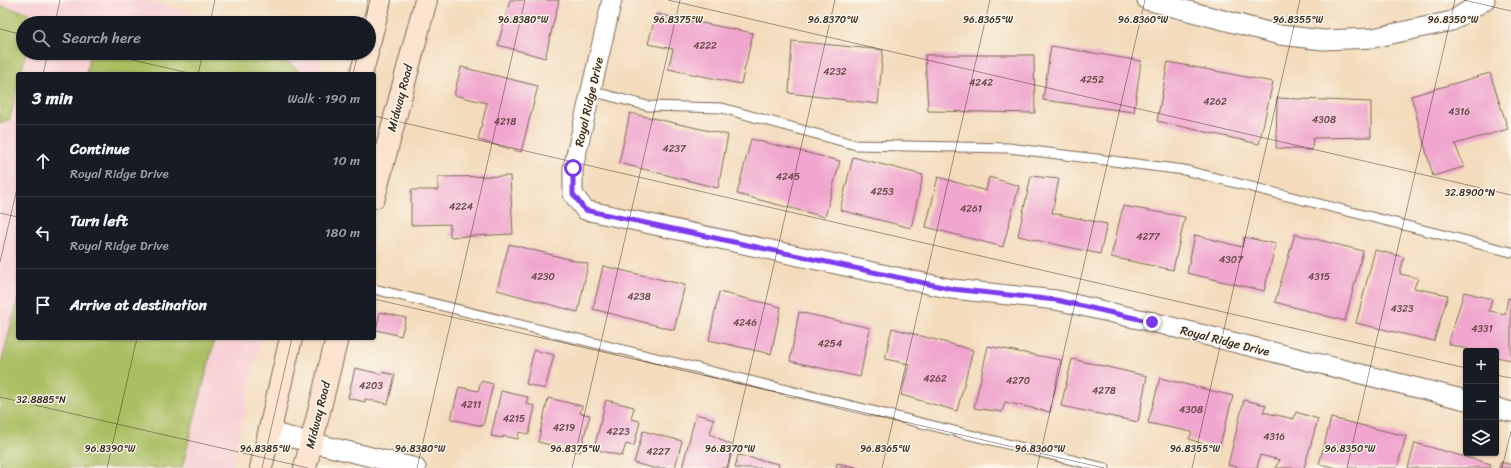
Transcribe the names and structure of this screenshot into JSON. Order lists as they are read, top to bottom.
{
  "streets": {
    "main road": ["Midway Road"],
    "street": ["Royal Ridge Drive"]
  },
  "house_numbers": [
    "4222",
    "4232",
    "4252",
    "4242",
    "4262",
    "4316",
    "4308",
    "4218",
    "4237",
    "4245",
    "4253",
    "4224",
    "4261",
    "4277",
    "4307",
    "4230",
    "4315",
    "4238",
    "4323",
    "4246",
    "4331",
    "4254",
    "4262",
    "4270",
    "4203",
    "4278",
    "4211",
    "4308",
    "4215",
    "4219",
    "4223",
    "4316",
    "4227"
  ],
  "page": {
    "search": "Search here",
    "heading": ["3 min", "Walk · 190 m"],
    "list": [
      ["Continue", "Royal Ridge Drive", "10 m"],
      ["Turn left", "Royal Ridge Drive", "180 m"],
      "Arrive at destination"
    ],
    "map_buttons": ["+", "−"]
  },
  "coordinates": [
    "96.8380°W",
    "96.8375°W",
    "96.8370°W",
    "96.8365°W",
    "96.8355°W",
    "96.8360°W",
    "96.8350°W",
    "32.8900°N",
    "32.8885°N",
    "96.8390°W",
    "96.8385°W"
  ]
}
